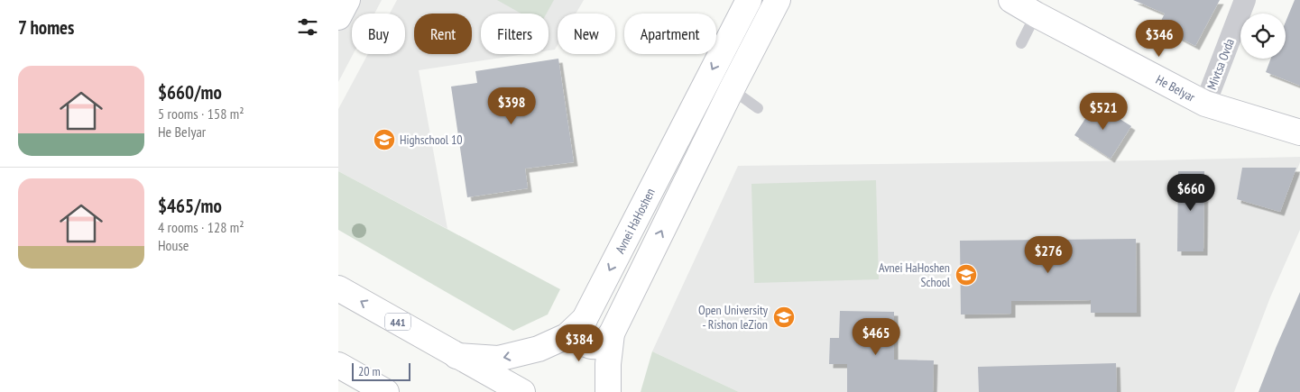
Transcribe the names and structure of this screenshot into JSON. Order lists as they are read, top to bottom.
{
  "streets": {
    "street": [
      "Mivtsa Ovda",
      "He BeIyar",
      "Avnei HaHoshen",
      "441"
    ]
  },
  "crossings": [
    ["Mivtsa Ovda", "He BeIyar"],
    ["Avnei HaHoshen", "441"]
  ],
  "places": {
    "school or university": ["Highschool 10", "Avnei HaHoshen School", "Open University - Rishon leZion"]
  },
  "scale_bar": "20 m",
  "page": {
    "heading": "7 homes",
    "chip": [
      "Buy",
      "Rent",
      "Filters",
      "New",
      "Apartment"
    ],
    "price": [
      "$346",
      "$398",
      "$521",
      "$660",
      "$276",
      "$465",
      "$384"
    ],
    "list": [
      {
        "name": "$660/mo",
        "note": "5 rooms · 158 m² · He BeIyar"
      },
      {
        "name": "$465/mo",
        "note": "4 rooms · 128 m² · House"
      }
    ],
    "scale": "20 m"
  }
}
